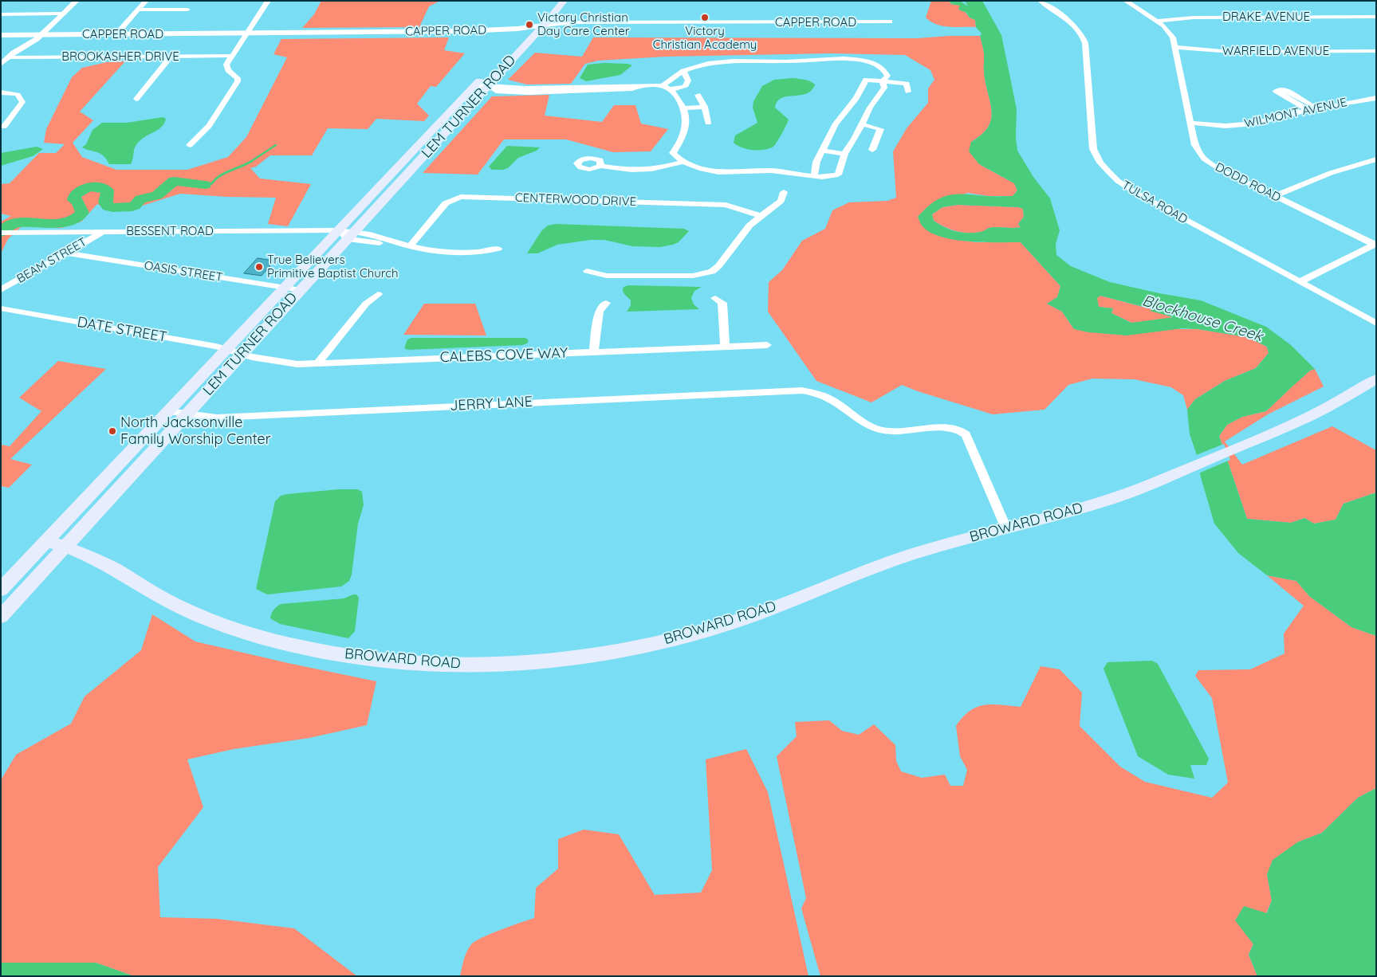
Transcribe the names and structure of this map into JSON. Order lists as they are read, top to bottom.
{
  "streets": {
    "main road": ["LEM TURNER ROAD", "BROWARD ROAD"],
    "street": [
      "DRAKE AVENUE",
      "CAPPER ROAD",
      "WARFIELD AVENUE",
      "BROOKASHER DRIVE",
      "WILMONT AVENUE",
      "DODD ROAD",
      "CENTERWOOD DRIVE",
      "TULSA ROAD",
      "BESSENT ROAD",
      "BEAM STREET",
      "OASIS STREET",
      "DATE STREET",
      "CALEBS COVE WAY",
      "JERRY LANE"
    ]
  },
  "crossings": [
    ["DRAKE AVENUE", "DODD ROAD"],
    ["CAPPER ROAD", "LEM TURNER ROAD"],
    ["WARFIELD AVENUE", "DODD ROAD"],
    ["LEM TURNER ROAD", "BESSENT ROAD"],
    ["LEM TURNER ROAD", "OASIS STREET"],
    ["LEM TURNER ROAD", "DATE STREET"],
    ["LEM TURNER ROAD", "CALEBS COVE WAY"],
    ["LEM TURNER ROAD", "JERRY LANE"],
    ["LEM TURNER ROAD", "BROWARD ROAD"],
    ["WILMONT AVENUE", "DODD ROAD"],
    ["CENTERWOOD DRIVE", "BESSENT ROAD"],
    ["BESSENT ROAD", "BEAM STREET"],
    ["BEAM STREET", "OASIS STREET"],
    ["DATE STREET", "CALEBS COVE WAY"],
    ["JERRY LANE", "BROWARD ROAD"]
  ],
  "water": ["Blockhouse Creek"],
  "places": [
    "Victory Christian Academy",
    "Victory Christian Day Care Center",
    "True Believers Primitive Baptist Church",
    "North Jacksonville Family Worship Center"
  ]
}
